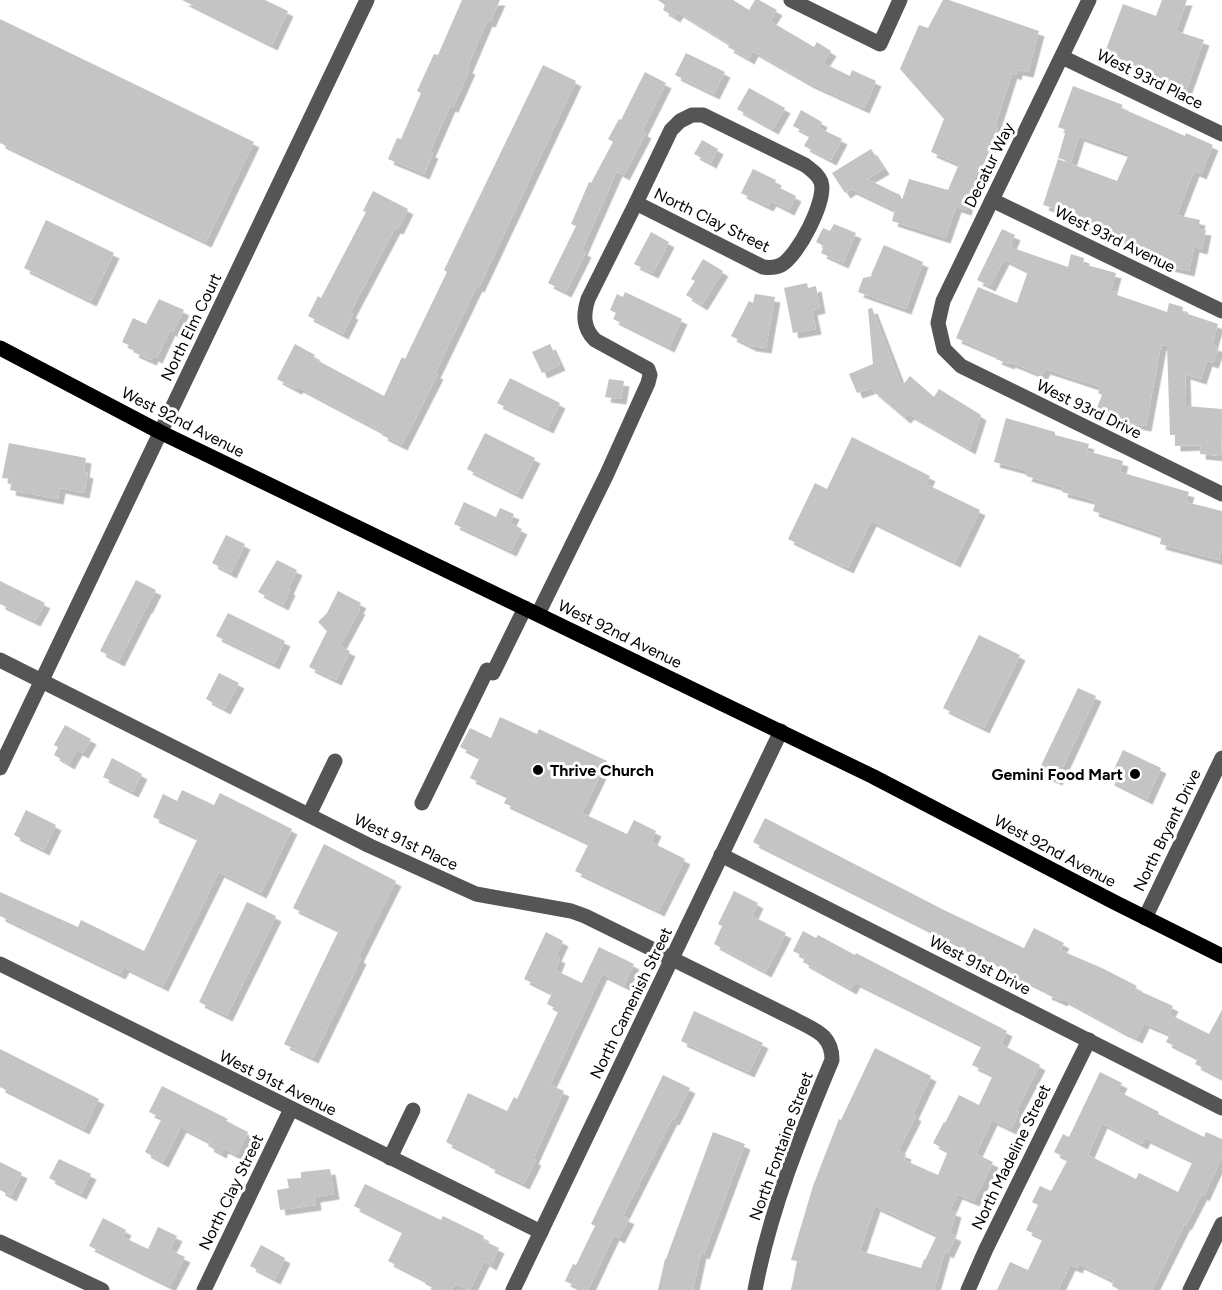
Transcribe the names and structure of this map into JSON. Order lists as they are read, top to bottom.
{
  "streets": {
    "main road": ["West 92nd Avenue"],
    "street": [
      "West 93rd Place",
      "Decatur Way",
      "North Clay Street",
      "West 93rd Avenue",
      "North Elm Court",
      "West 93rd Drive",
      "North Bryant Drive",
      "West 91st Place",
      "West 91st Drive",
      "North Camenish Street",
      "West 91st Avenue",
      "North Fontaine Street",
      "North Madeline Street"
    ]
  },
  "crossings": [
    ["West 93rd Place", "Decatur Way"],
    ["Decatur Way", "West 93rd Avenue"],
    ["Decatur Way", "West 93rd Drive"],
    ["North Clay Street", "West 92nd Avenue"],
    ["North Clay Street", "West 91st Avenue"],
    ["North Elm Court", "West 92nd Avenue"],
    ["North Elm Court", "West 91st Place"],
    ["West 92nd Avenue", "North Bryant Drive"],
    ["West 92nd Avenue", "North Camenish Street"],
    ["West 91st Place", "North Camenish Street"],
    ["West 91st Place", "North Fontaine Street"],
    ["West 91st Drive", "North Camenish Street"],
    ["West 91st Drive", "North Madeline Street"],
    ["North Camenish Street", "West 91st Avenue"]
  ],
  "places": ["Thrive Church", "Gemini Food Mart"]
}
